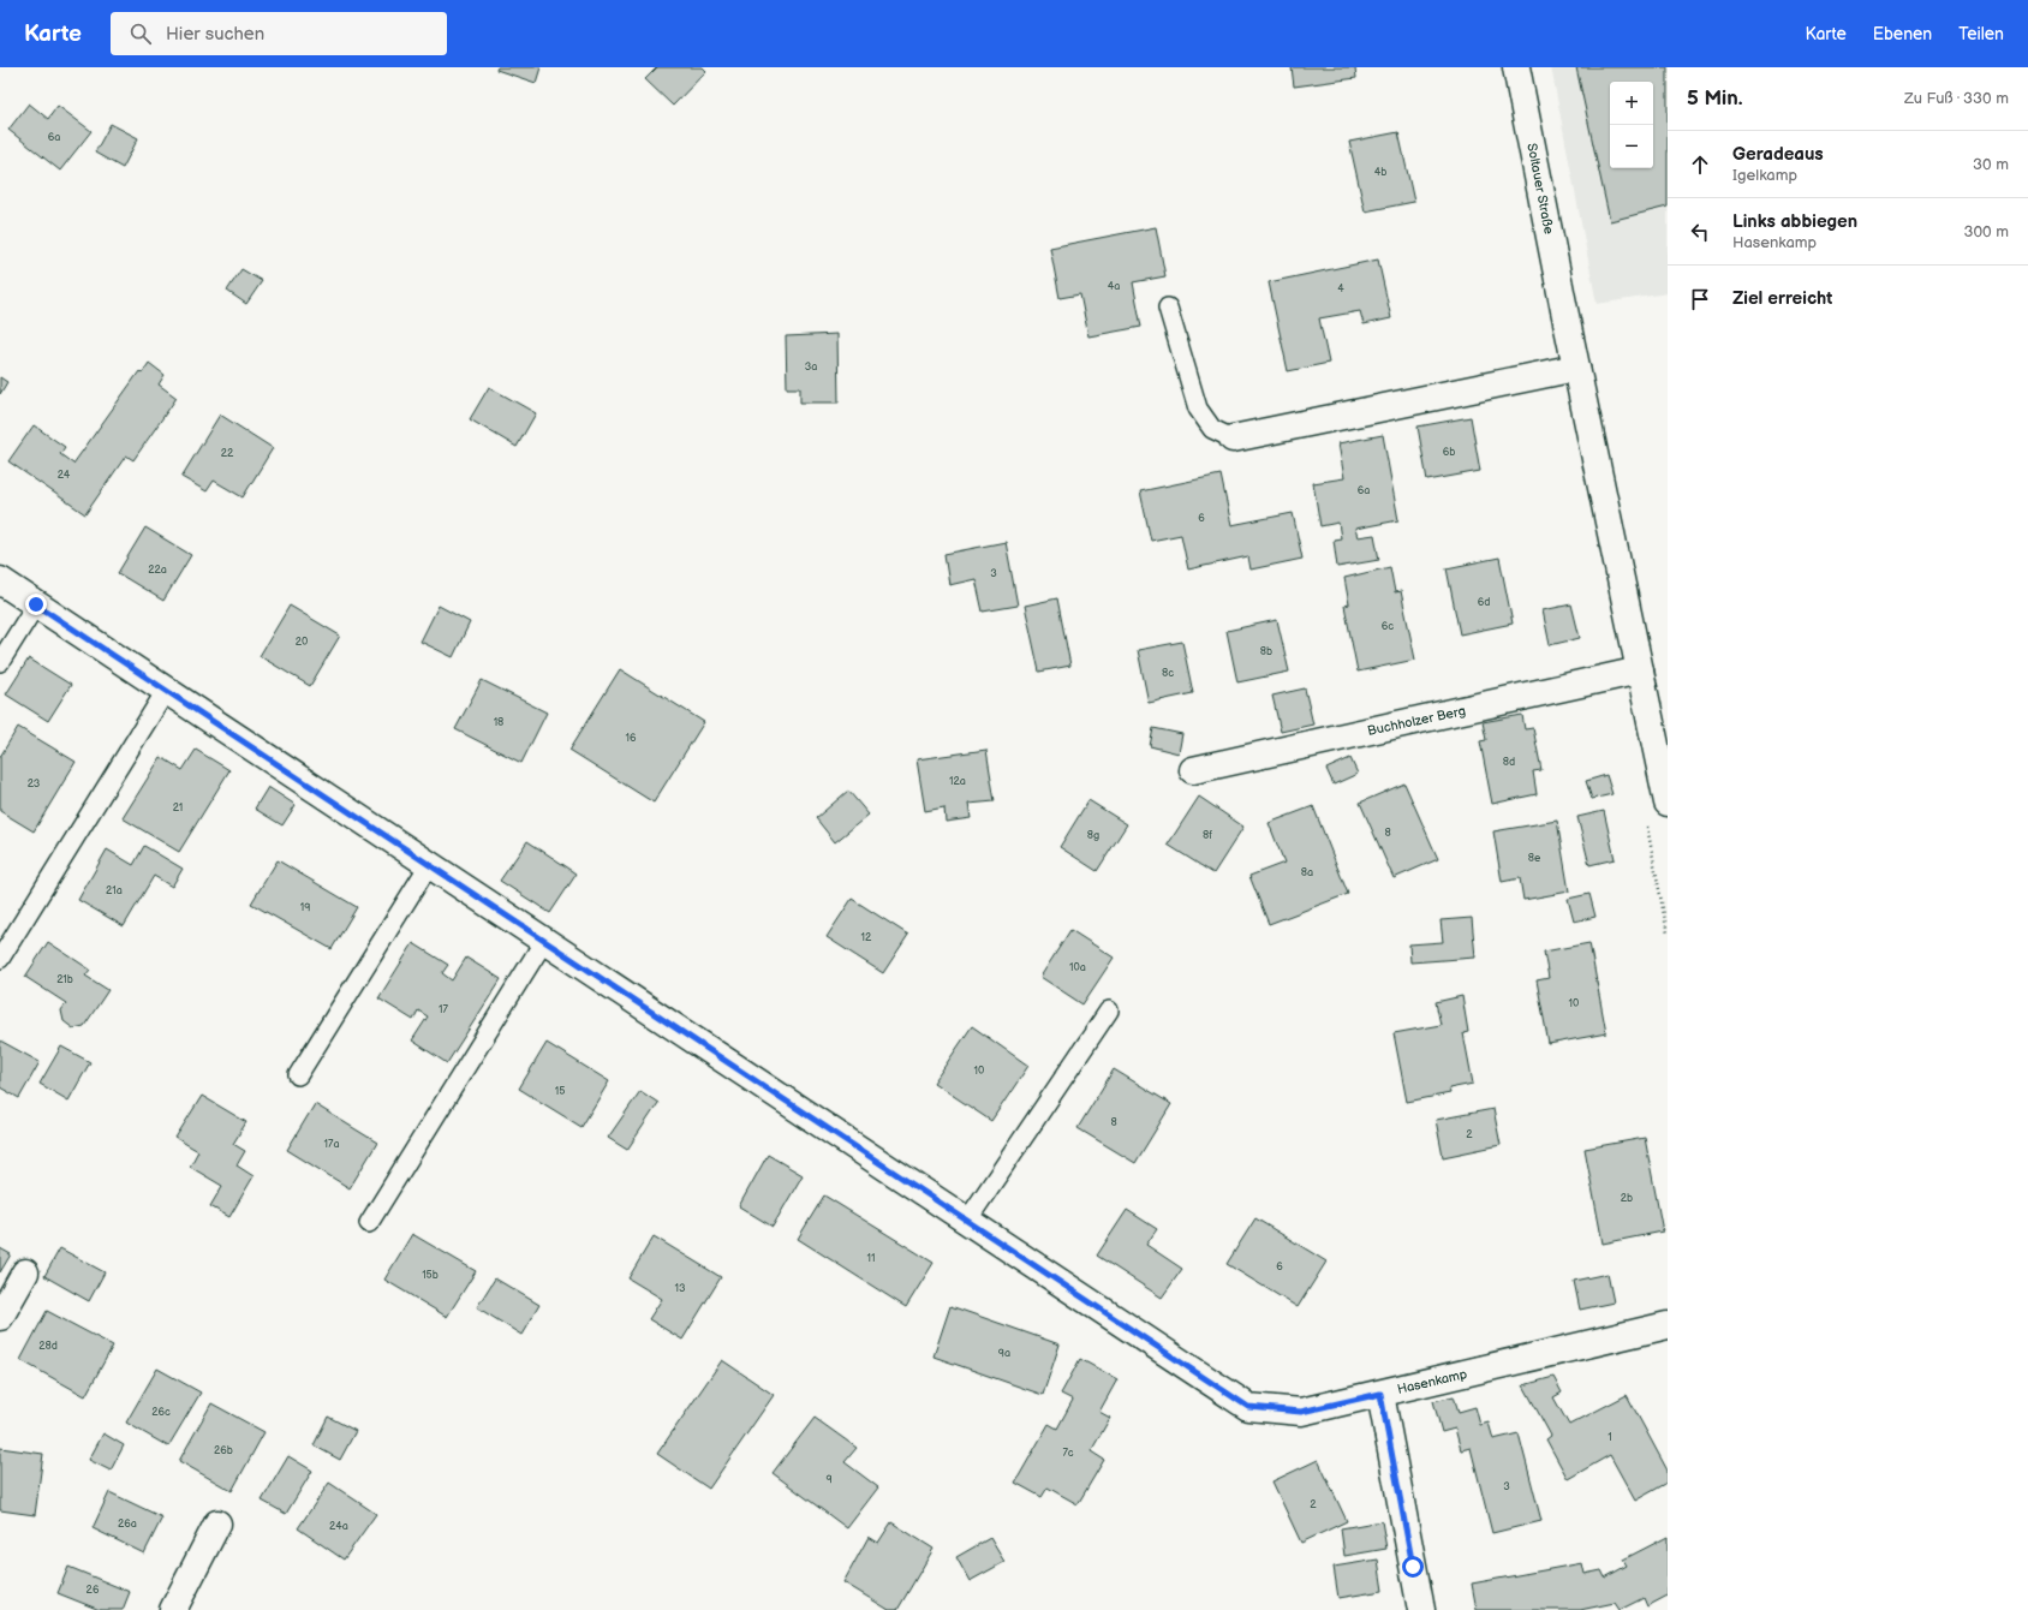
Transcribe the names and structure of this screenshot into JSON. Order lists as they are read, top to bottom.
{
  "streets": {
    "street": ["Soltauer Straße", "Buchholzer Berg", "Hasenkamp"]
  },
  "house_numbers": [
    "6a",
    "4b",
    "4a",
    "4",
    "3a",
    "6b",
    "22",
    "24",
    "6a",
    "6",
    "22a",
    "3",
    "6d",
    "6c",
    "20",
    "8b",
    "8c",
    "18",
    "16",
    "8d",
    "12a",
    "23",
    "21",
    "8",
    "8g",
    "8f",
    "8e",
    "8a",
    "21a",
    "19",
    "12",
    "10a",
    "21b",
    "10",
    "17",
    "10",
    "15",
    "8",
    "2",
    "17a",
    "2b",
    "11",
    "6",
    "15b",
    "13",
    "28d",
    "9a",
    "26c",
    "1",
    "26b",
    "7c",
    "9",
    "3",
    "2",
    "26a",
    "24a",
    "26"
  ],
  "page": {
    "header": "Karte",
    "search": "Hier suchen",
    "nav": ["Karte", "Ebenen", "Teilen"],
    "heading": ["5 Min.", "Zu Fuß · 330 m"],
    "map_buttons": ["+", "−"],
    "list": [
      ["Geradeaus", "Igelkamp", "30 m"],
      ["Links abbiegen", "Hasenkamp", "300 m"],
      "Ziel erreicht"
    ]
  }
}
